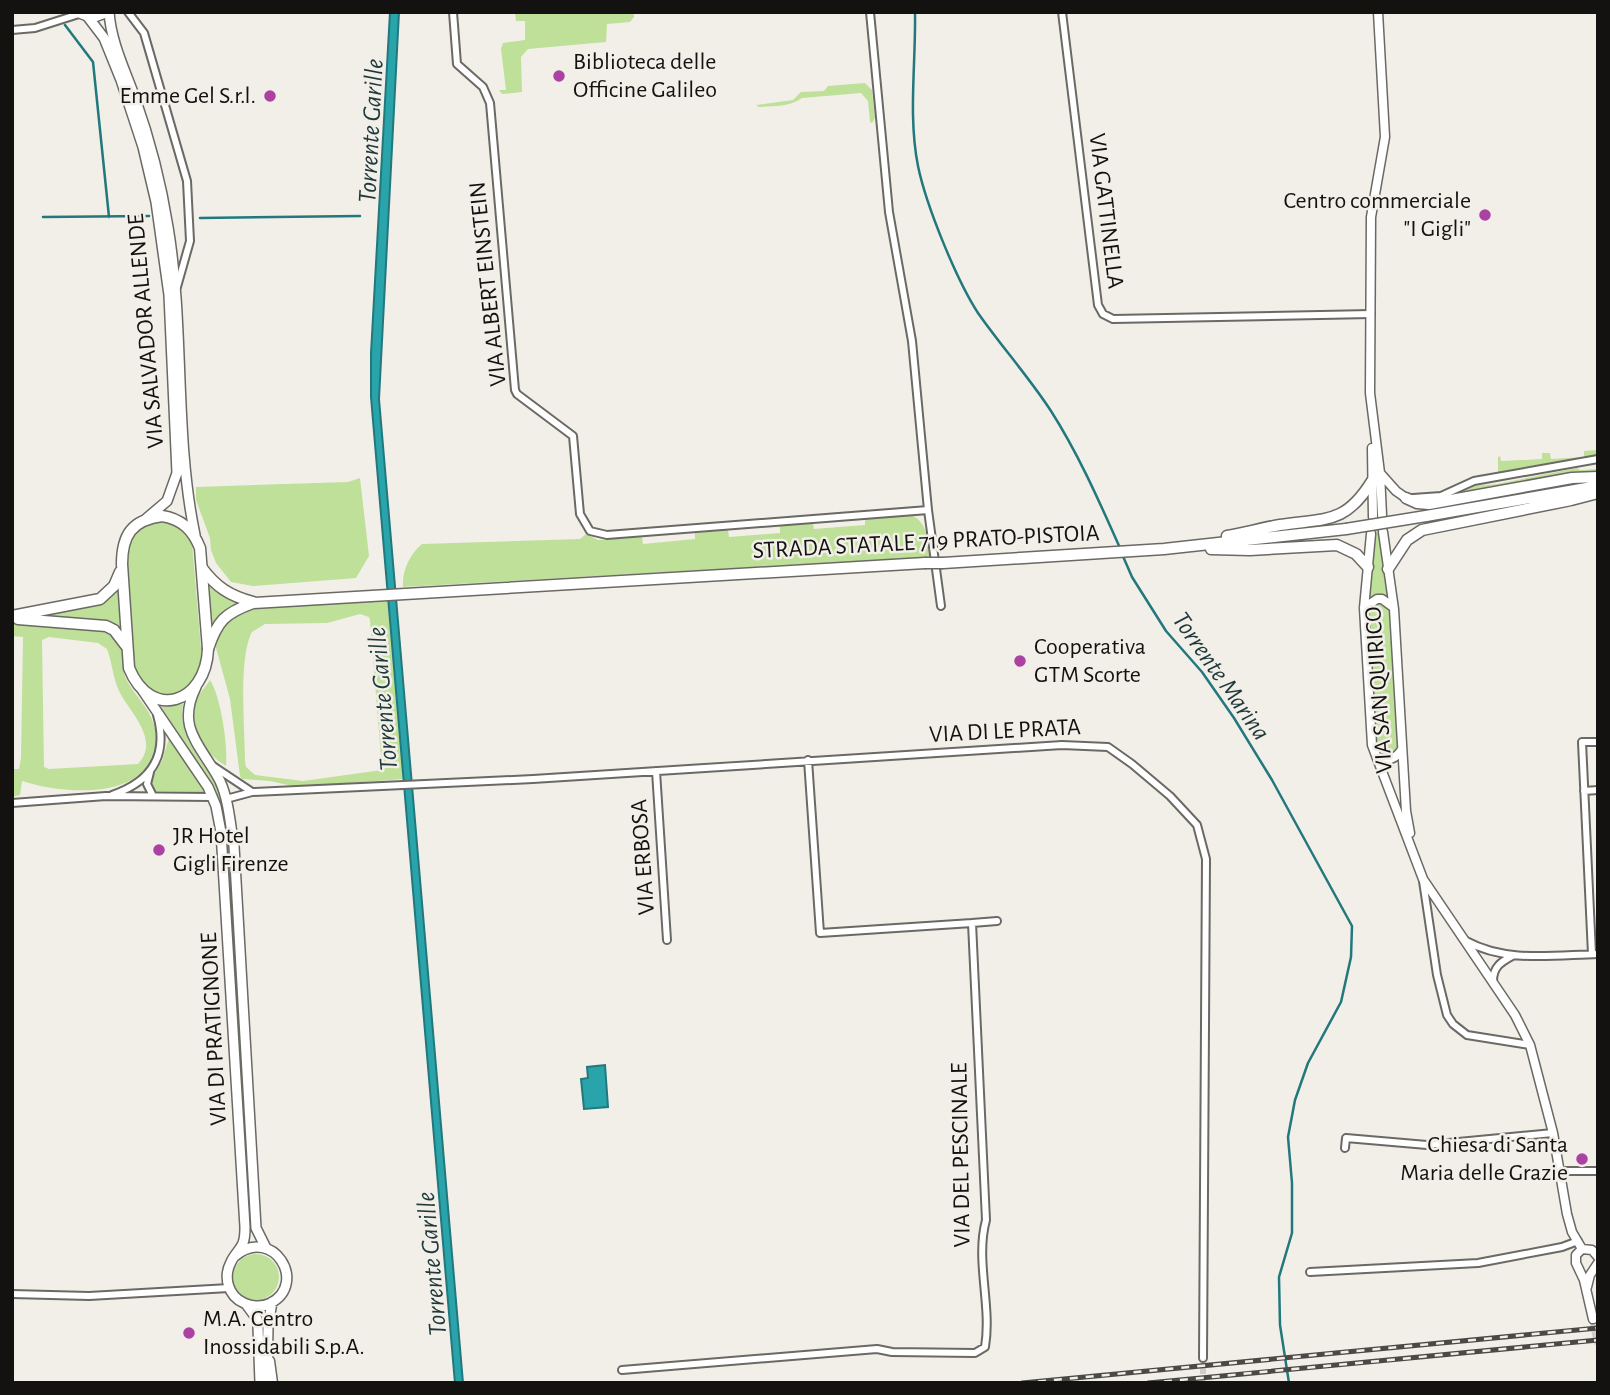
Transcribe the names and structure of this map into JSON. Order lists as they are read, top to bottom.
{
  "streets": {
    "main road": ["VIA SALVADOR ALLENDE", "STRADA STATALE 719 PRATO-PISTOIA", "VIA DI PRATIGNONE"],
    "street": [
      "VIA GATTINELLA",
      "VIA ALBERT EINSTEIN",
      "VIA SAN QUIRICO",
      "VIA DI LE PRATA",
      "VIA ERBOSA",
      "VIA DEL PESCINALE"
    ]
  },
  "crossings": [
    ["VIA SALVADOR ALLENDE", "VIA DI LE PRATA"],
    ["VIA SALVADOR ALLENDE", "VIA DI PRATIGNONE"],
    ["VIA DI LE PRATA", "VIA ERBOSA"],
    ["VIA DI LE PRATA", "VIA DI PRATIGNONE"]
  ],
  "water": ["Torrente Garille", "Torrente Marina"],
  "places": [
    "Biblioteca delle Officine Galileo",
    "Emme Gel S.r.l.",
    "Centro commerciale \"I Gigli\"",
    "Cooperativa GTM Scorte",
    "JR Hotel Gigli Firenze",
    "Chiesa di Santa Maria delle Grazie",
    "M.A. Centro Inossidabili S.p.A."
  ]
}
